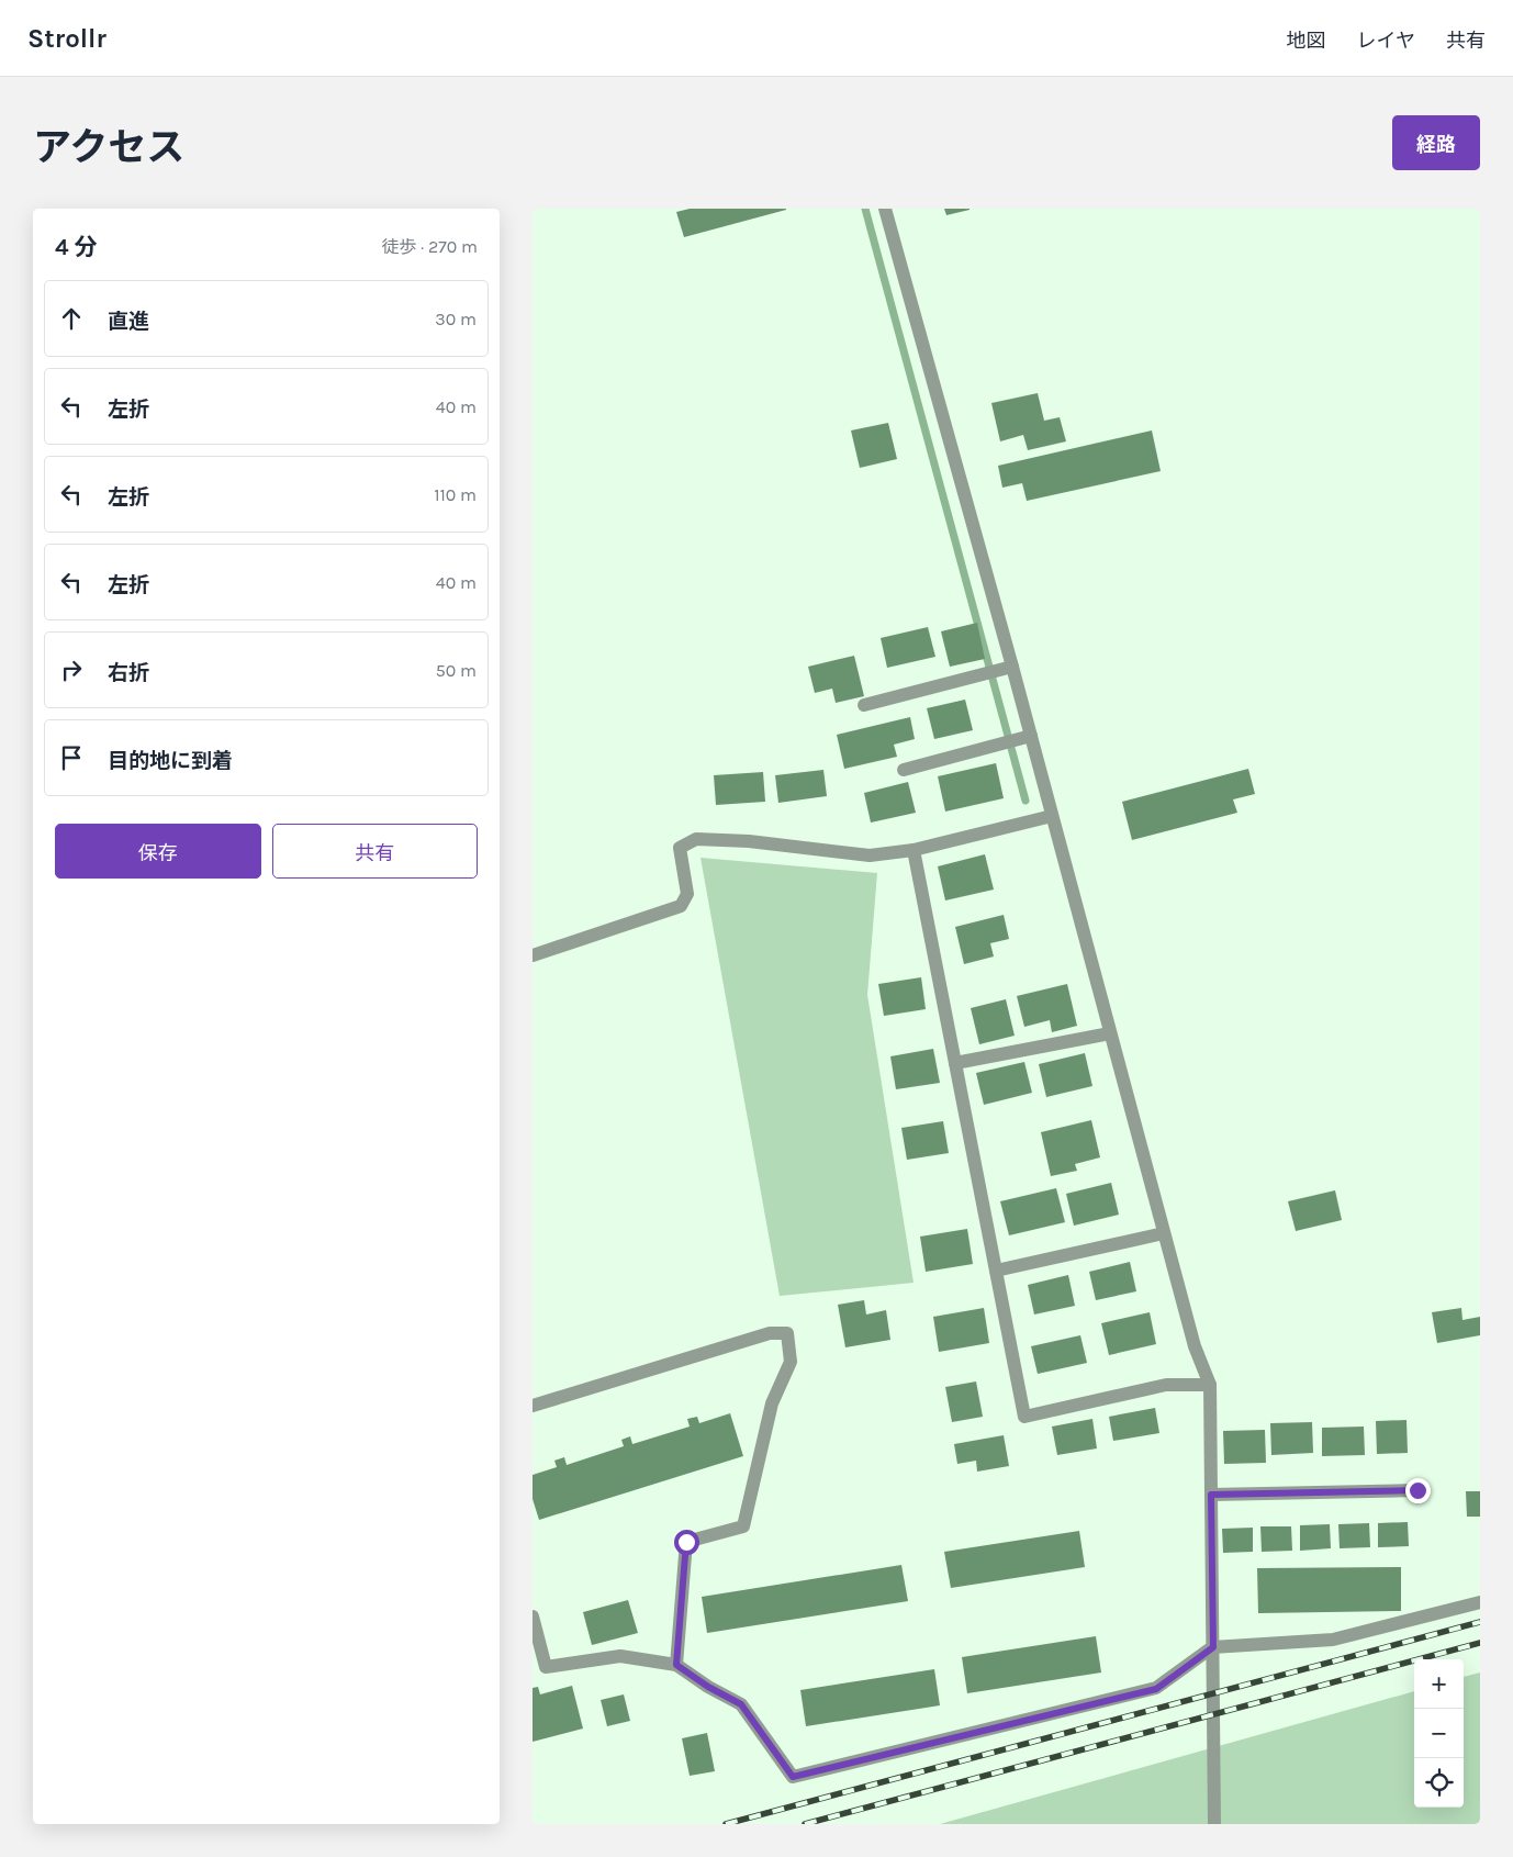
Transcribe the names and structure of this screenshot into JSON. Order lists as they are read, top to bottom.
{
  "page": {
    "header": "Strollr",
    "nav": ["地図", "レイヤ", "共有"],
    "title": "アクセス",
    "buttons": [
      "経路",
      ["保存", "共有"]
    ],
    "heading": ["4 分", "徒歩 · 270 m"],
    "list": [
      ["直進", "30 m"],
      ["左折", "40 m"],
      ["左折", "110 m"],
      ["左折", "40 m"],
      ["右折", "50 m"],
      "目的地に到着"
    ],
    "map_buttons": ["+", "−"]
  }
}
